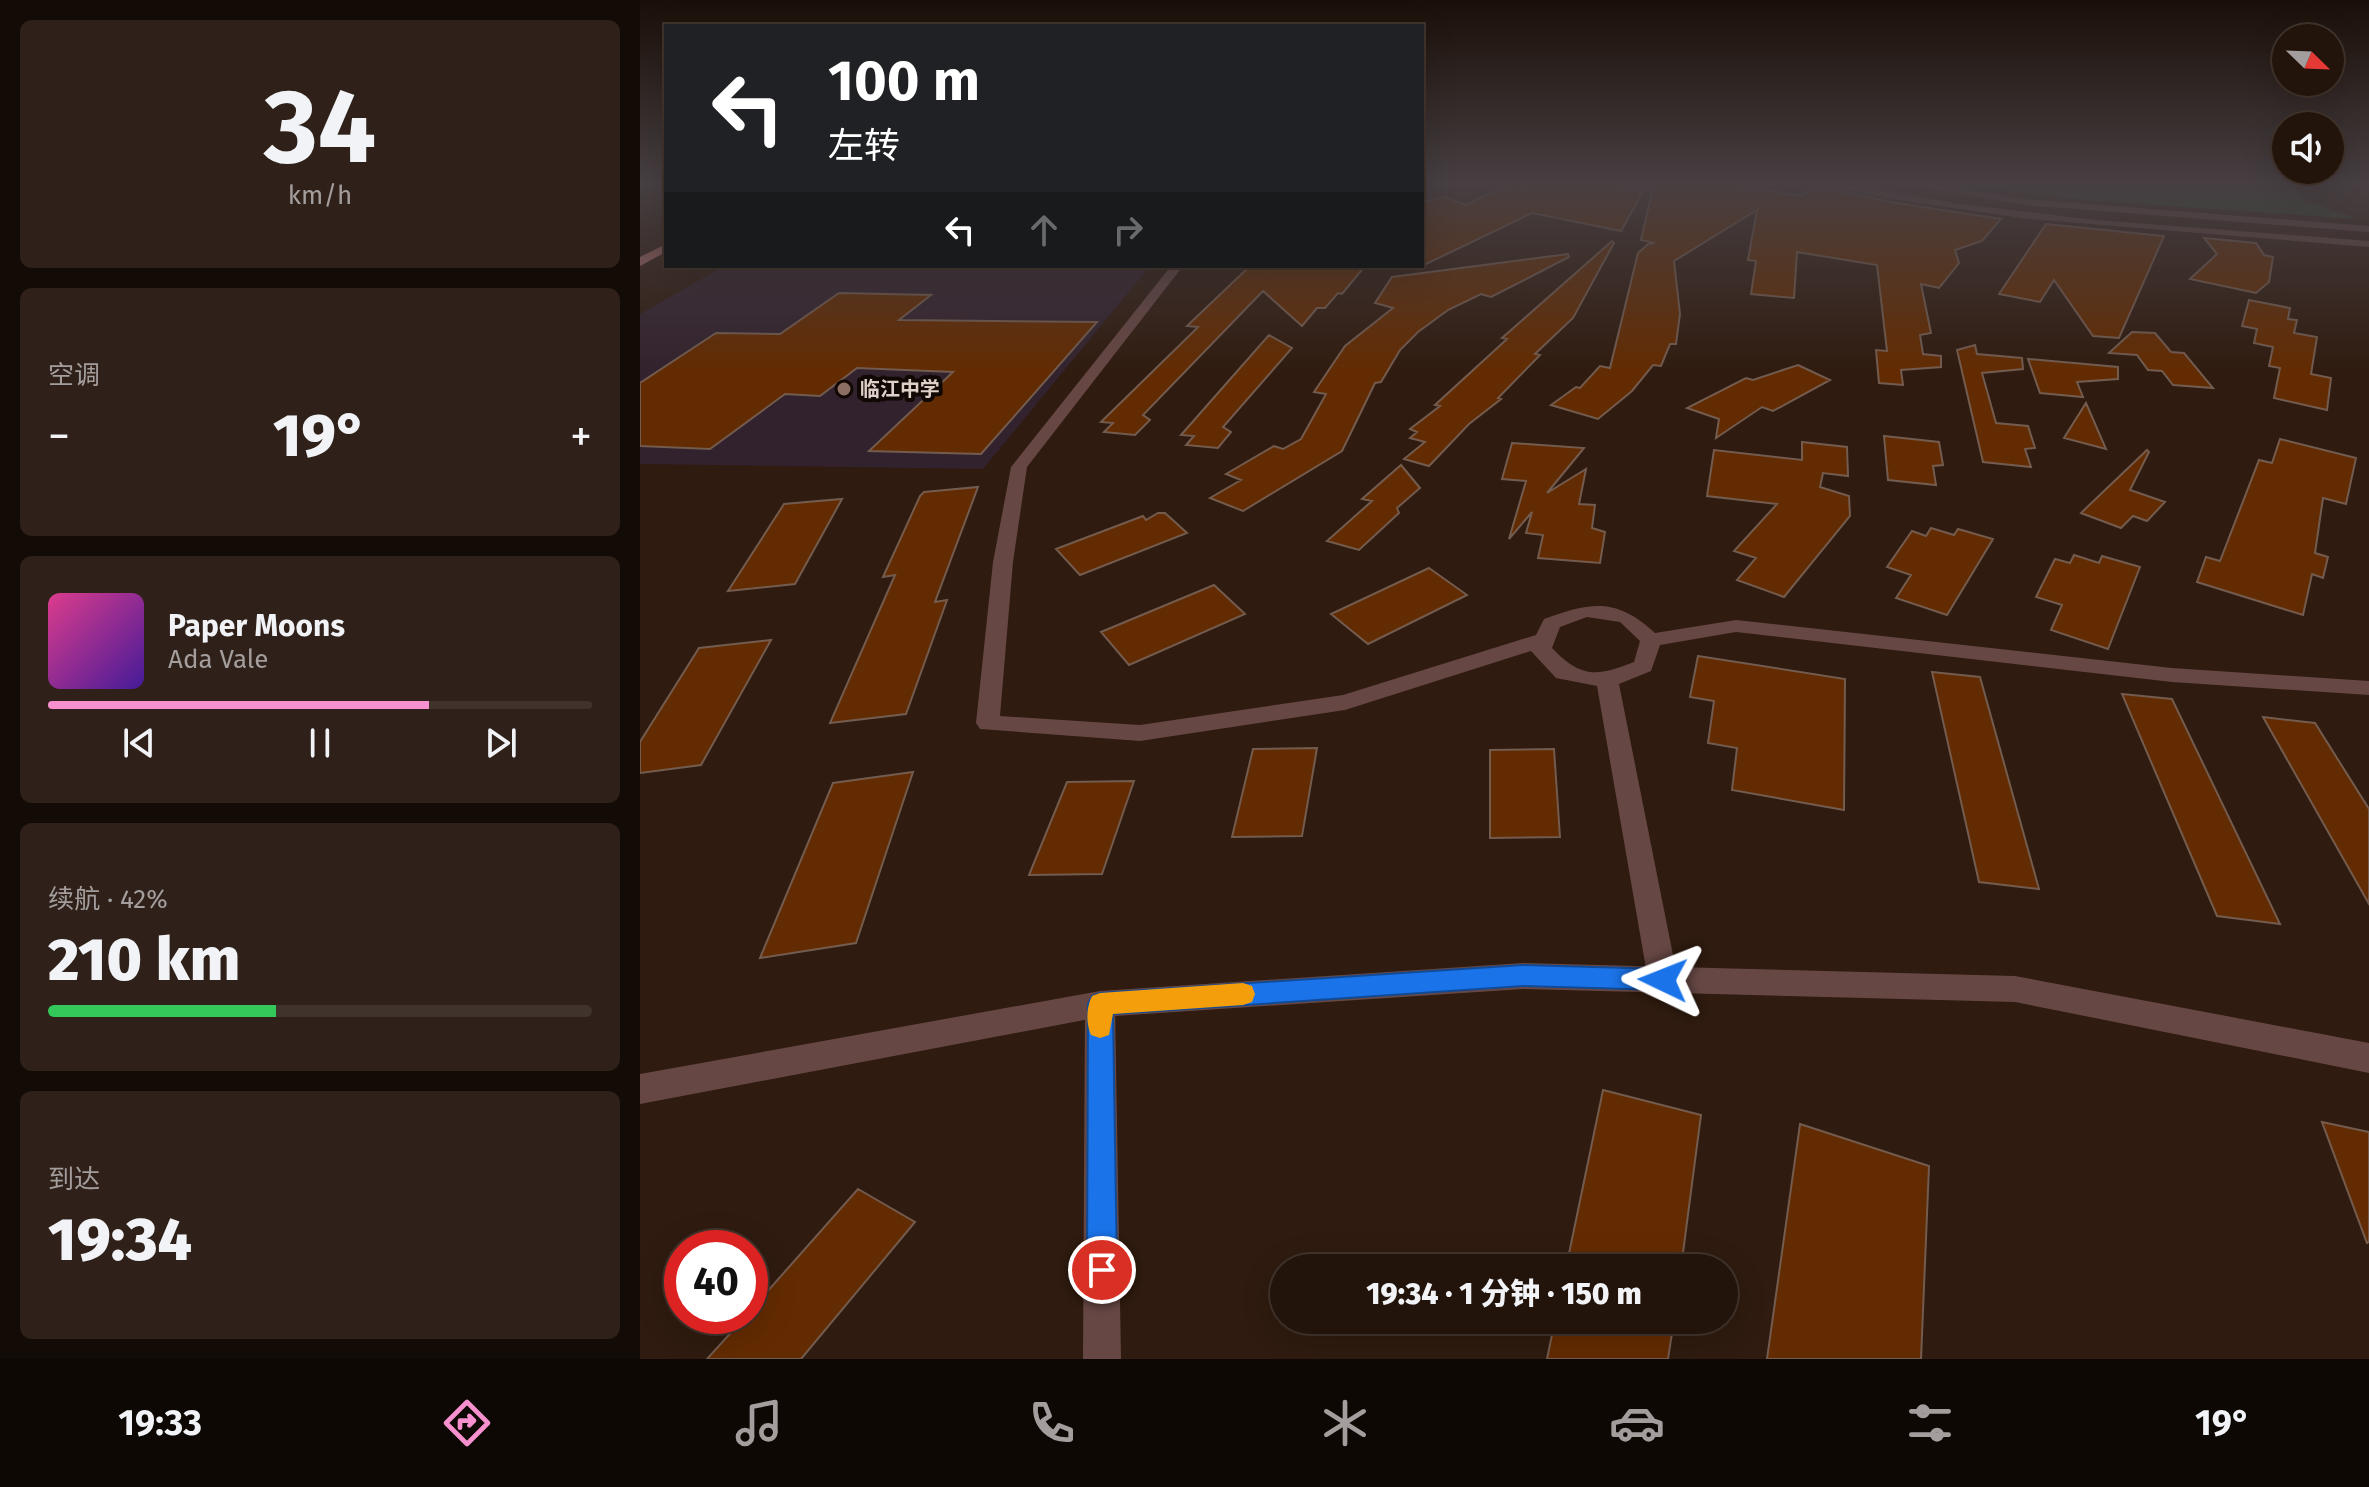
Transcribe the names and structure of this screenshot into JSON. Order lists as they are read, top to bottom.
{
  "places": ["临江中学"],
  "north": "bottom right",
  "page": {
    "tile": [
      ["34", "km/h"],
      "空调",
      ["续航 · 42%", "210 km"],
      ["到达", "19:34"]
    ],
    "turn": ["100 m", "左转"],
    "heat": ["−", "19°", "+"],
    "song": ["Paper Moons", "Ada Vale"],
    "limit": "40",
    "trip": "19:34 · 1 分钟 · 150 m",
    "tabs": ["19:33", "19°"]
  }
}
